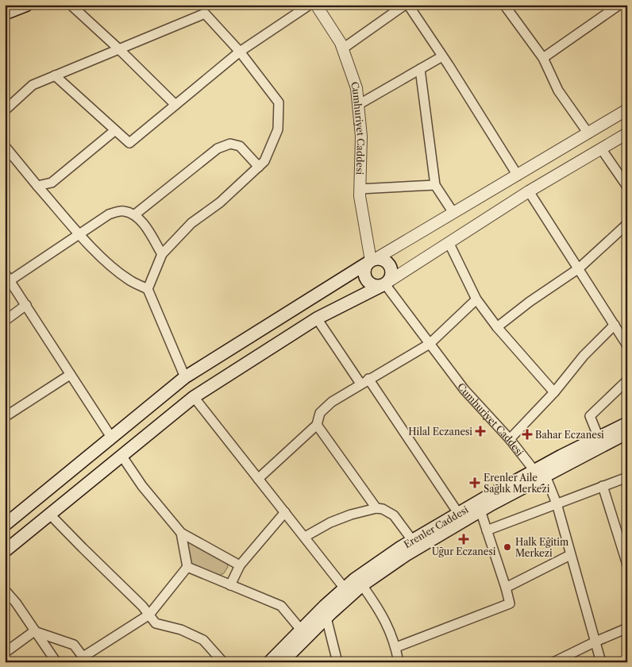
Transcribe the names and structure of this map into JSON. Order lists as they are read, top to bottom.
{
  "streets": {
    "main road": ["Erenler Caddesi"],
    "street": ["Cumhuriyet Caddesi"]
  },
  "crossings": [
    ["Cumhuriyet Caddesi", "Erenler Caddesi"]
  ],
  "places": {
    "health": [
      "Hilal Eczanesi",
      "Bahar Eczanesi",
      "Erenler Aile Sağlık Merkezi",
      "Uğur Eczanesi"
    ],
    "other": ["Halk Eğitim Merkezi"]
  }
}
